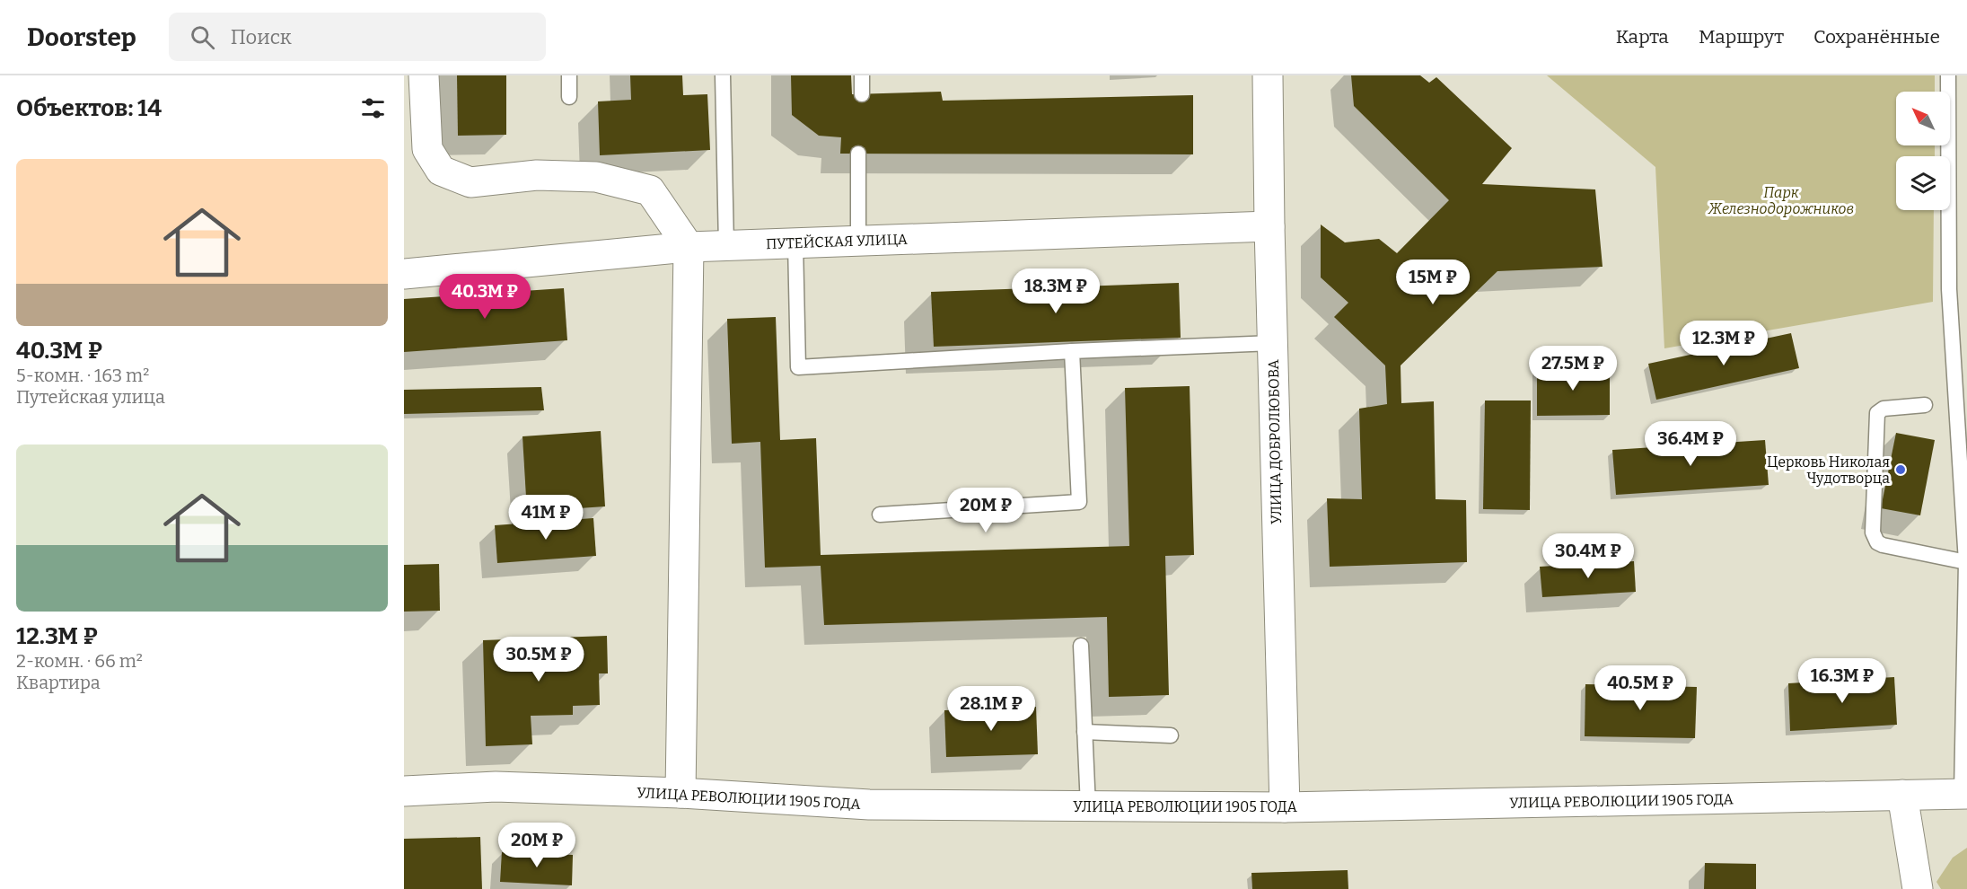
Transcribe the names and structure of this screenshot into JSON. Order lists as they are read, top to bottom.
{
  "streets": {
    "street": ["ПУТЕЙСКАЯ УЛИЦА", "УЛИЦА ДОБРОЛЮБОВА", "УЛИЦА РЕВОЛЮЦИИ 1905 ГОДА"]
  },
  "crossings": [
    ["ПУТЕЙСКАЯ УЛИЦА", "УЛИЦА ДОБРОЛЮБОВА"],
    ["УЛИЦА ДОБРОЛЮБОВА", "УЛИЦА РЕВОЛЮЦИИ 1905 ГОДА"]
  ],
  "parks": ["Парк Железнодорожников"],
  "places": ["Церковь Николая Чудотворца"],
  "north": "top left",
  "page": {
    "header": "Doorstep",
    "search": "Поиск",
    "nav": ["Карта", "Маршрут", "Сохранённые"],
    "heading": "Объектов: 14",
    "list": [
      {
        "name": "40.3M ₽",
        "note": "5-комн. · 163 m² · Путейская улица"
      },
      {
        "name": "12.3M ₽",
        "note": "2-комн. · 66 m² · Квартира"
      }
    ],
    "price": [
      "15M ₽",
      "18.3M ₽",
      "40.3M ₽",
      "12.3M ₽",
      "27.5M ₽",
      "36.4M ₽",
      "20M ₽",
      "41M ₽",
      "30.4M ₽",
      "30.5M ₽",
      "16.3M ₽",
      "40.5M ₽",
      "28.1M ₽",
      "20M ₽"
    ]
  }
}
